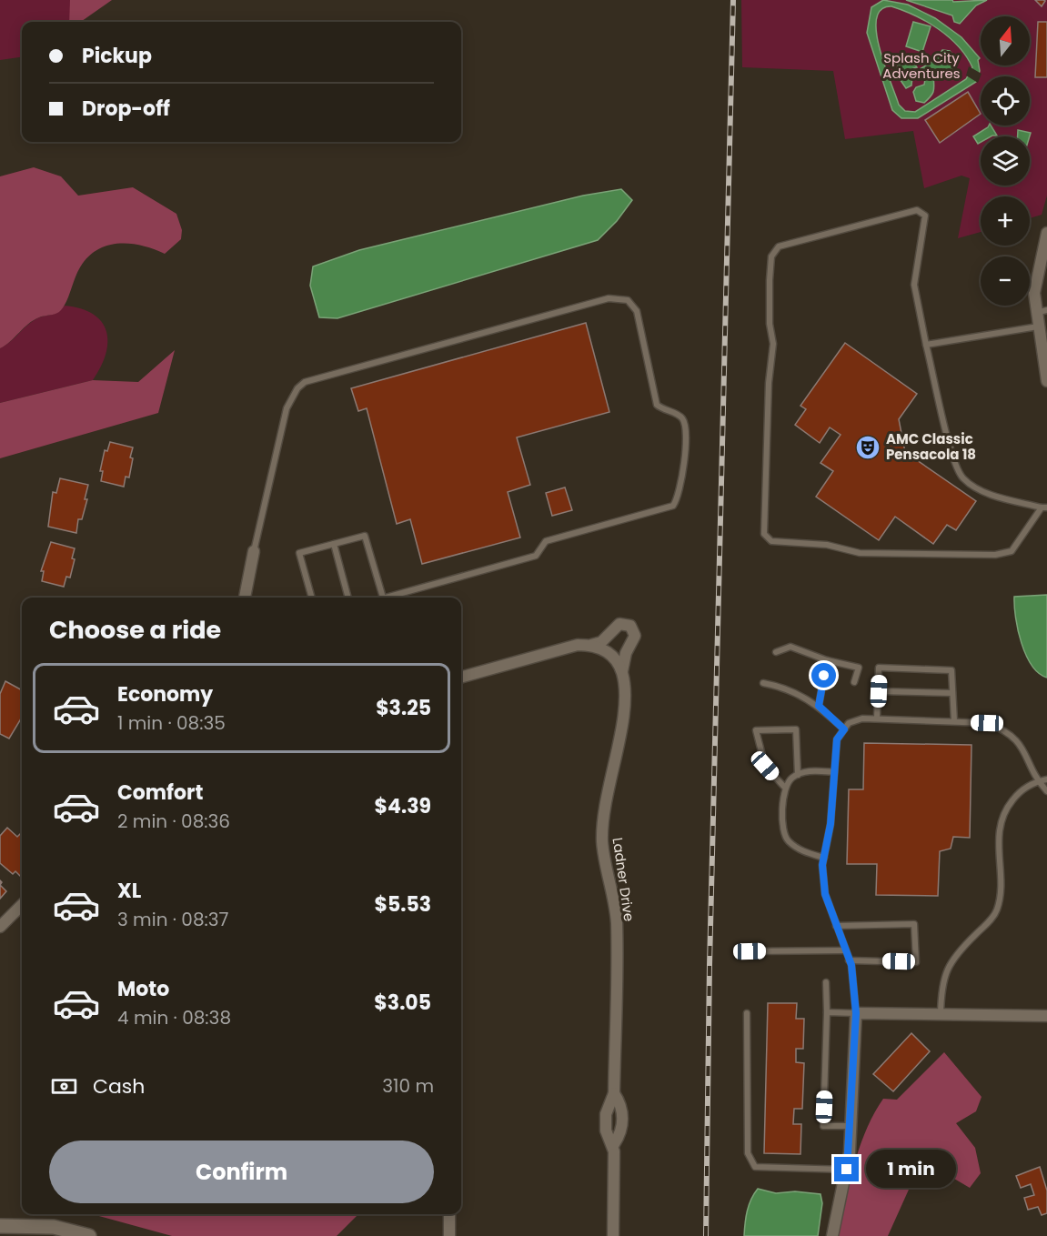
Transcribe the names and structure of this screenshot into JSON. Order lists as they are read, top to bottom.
{
  "streets": {
    "street": ["Ladner Drive"]
  },
  "parks": ["Splash City Adventures"],
  "places": {
    "theatre": ["AMC Classic Pensacola 18"]
  },
  "north": "top",
  "page": {
    "map_buttons": ["+", "−"],
    "banner": ["Pickup", "Drop-off"],
    "heading": "Choose a ride",
    "list": [
      {
        "name": "Economy",
        "note": "1 min · 08:35",
        "value": "$3.25"
      },
      {
        "name": "Comfort",
        "note": "2 min · 08:36",
        "value": "$4.39"
      },
      {
        "name": "XL",
        "note": "3 min · 08:37",
        "value": "$5.53"
      },
      {
        "name": "Moto",
        "note": "4 min · 08:38",
        "value": "$3.05"
      }
    ],
    "pay": ["Cash", "310 m"],
    "buttons": "Confirm",
    "bubble": "1 min"
  }
}
